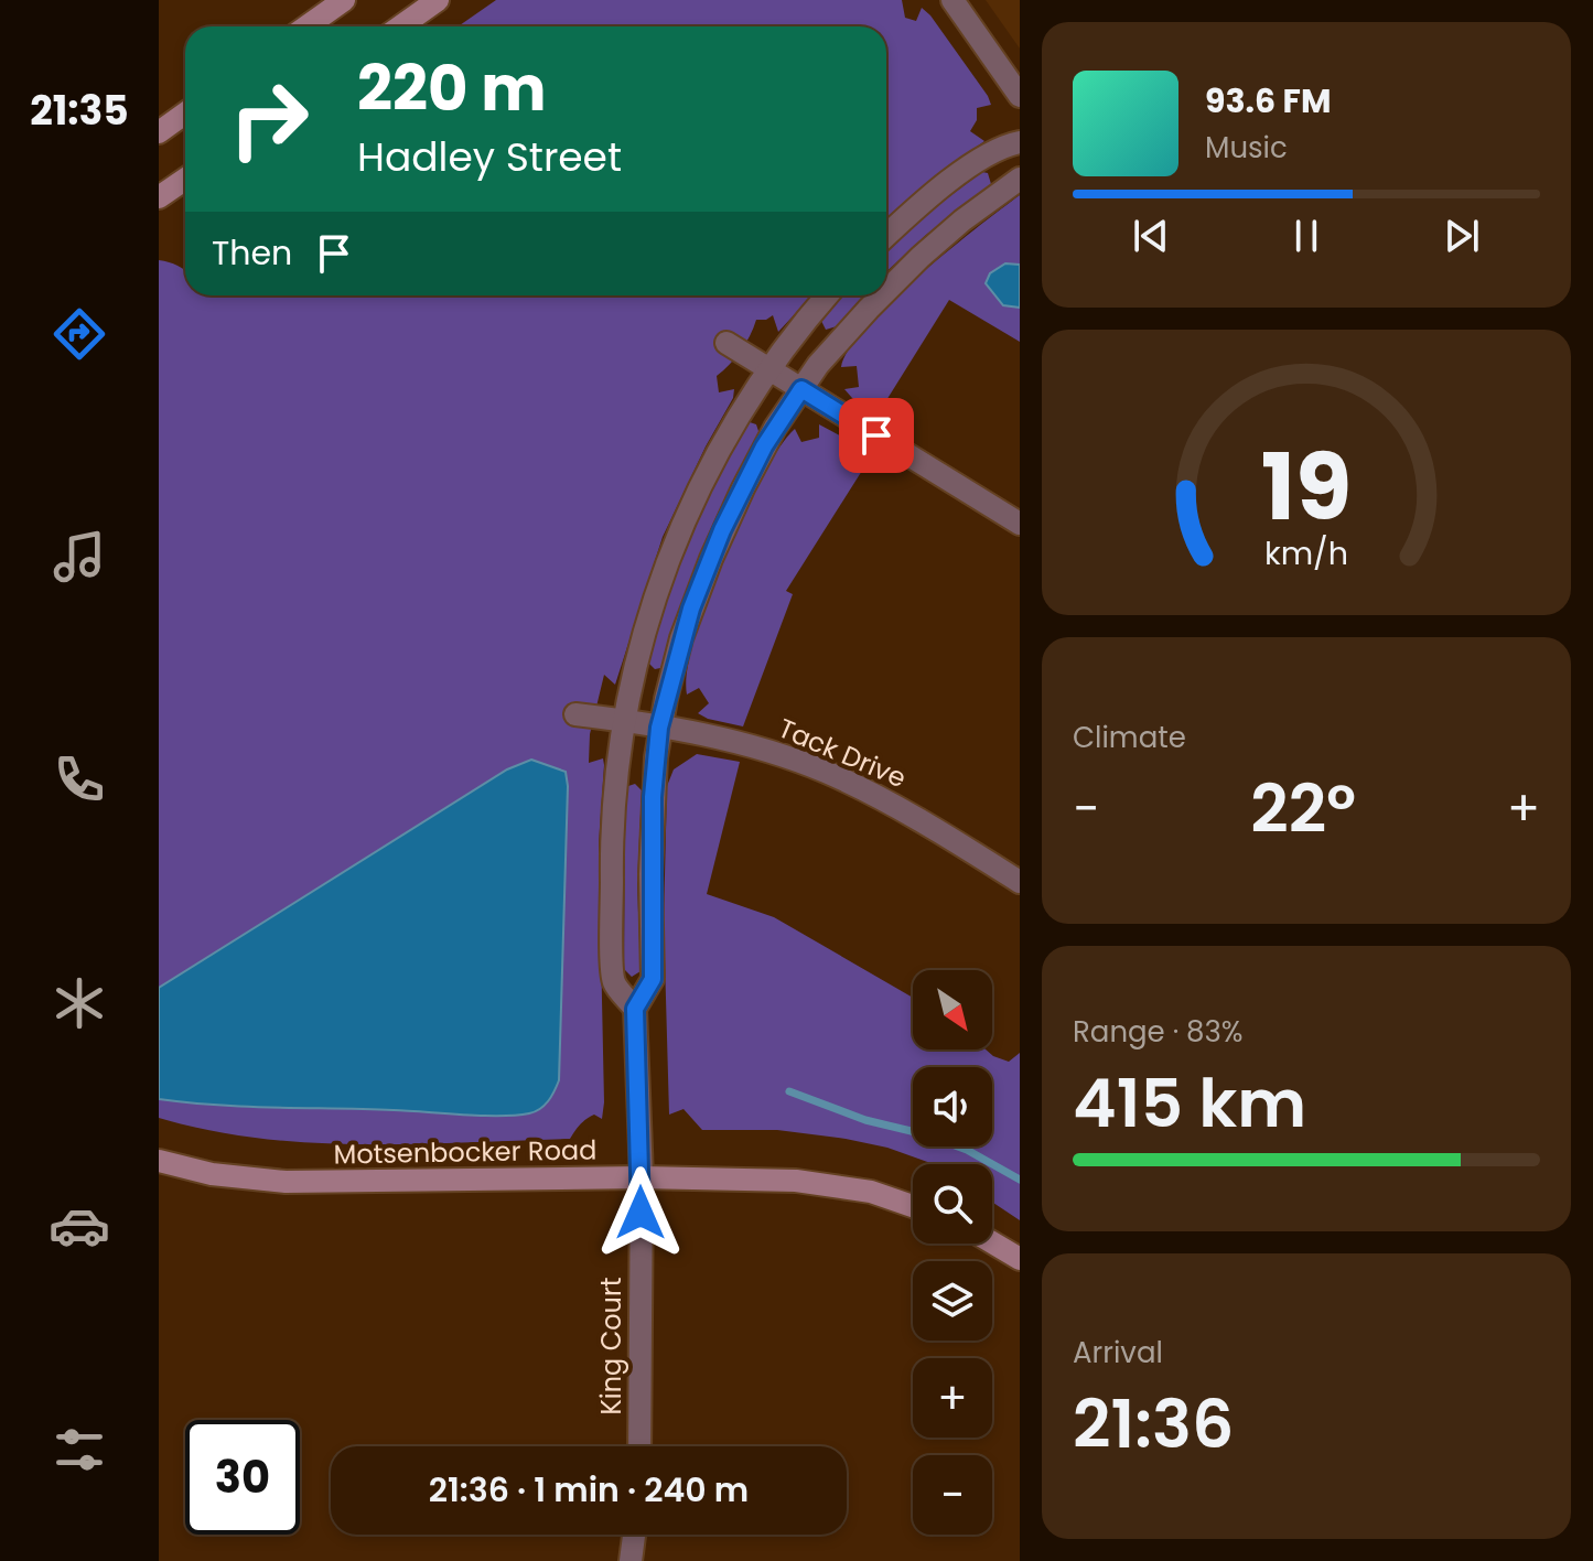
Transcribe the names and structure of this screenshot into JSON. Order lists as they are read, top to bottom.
{
  "streets": {
    "main road": ["Motsenbocker Road"],
    "street": ["Tack Drive", "King Court"]
  },
  "crossings": [
    ["Motsenbocker Road", "King Court"]
  ],
  "north": "bottom right",
  "page": {
    "tabs": "21:35",
    "turn": ["220 m", "Hadley Street"],
    "song": ["93.6 FM", "Music"],
    "then": "Then",
    "tile": [
      "Climate",
      ["Range · 83%", "415 km"],
      ["Arrival", "21:36"]
    ],
    "heat": ["−", "22°", "+"],
    "map_buttons": ["+", "−"],
    "limit": "30",
    "trip": "21:36 · 1 min · 240 m",
    "gauge": ["19", "km/h"]
  }
}
